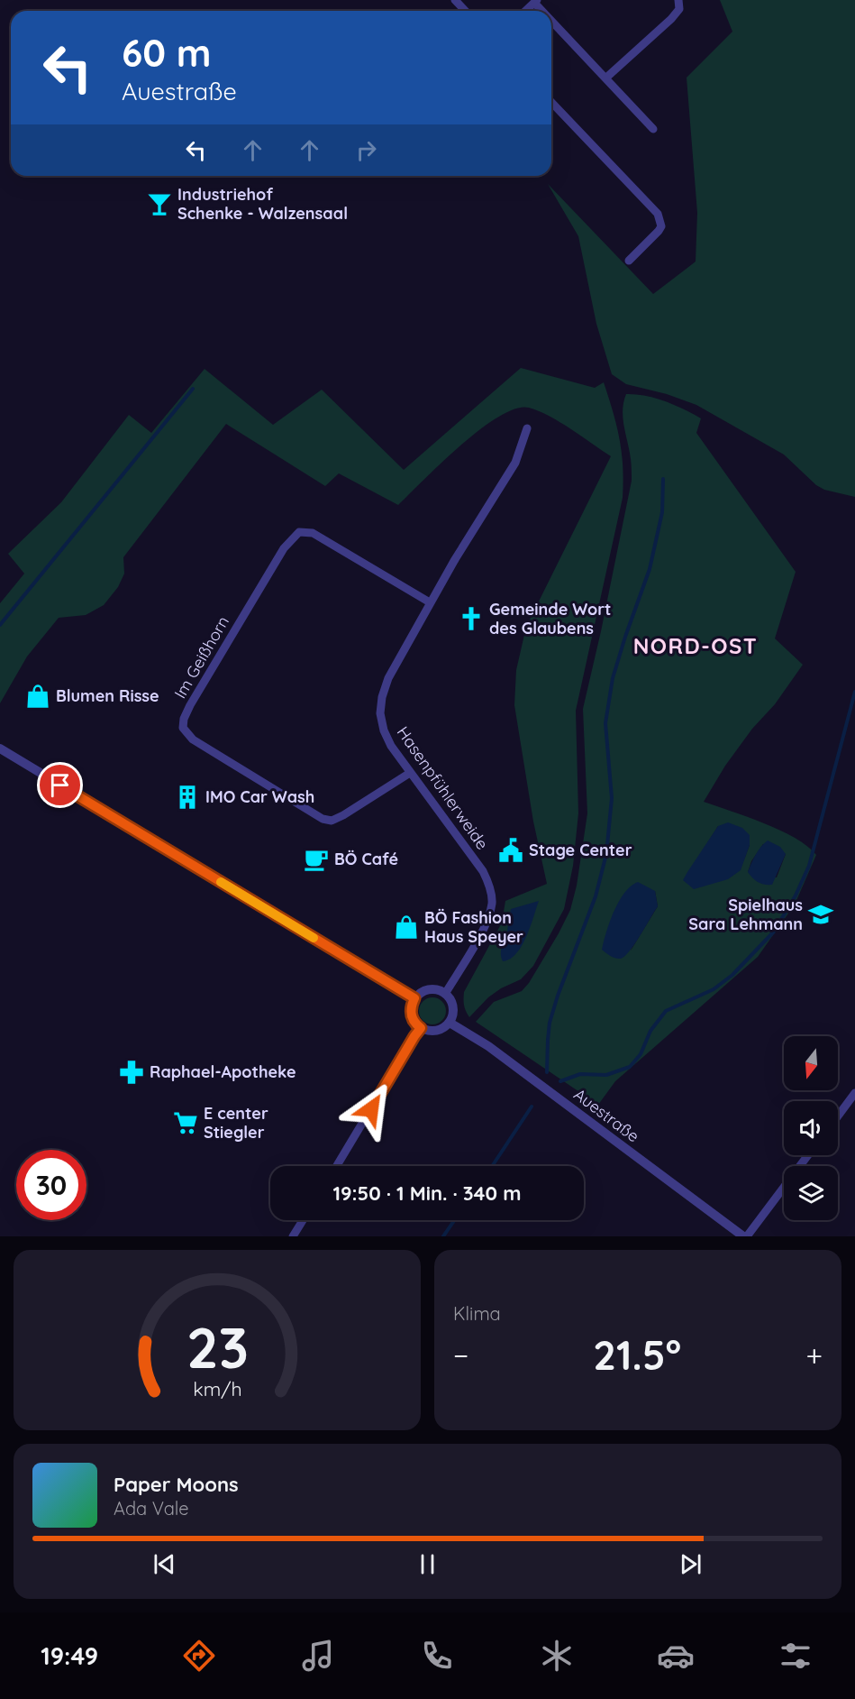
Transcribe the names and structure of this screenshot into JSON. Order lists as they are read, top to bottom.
{
  "streets": {
    "street": ["Im Geißhorn", "Hasenpfühlerweide", "Auestraße"]
  },
  "crossings": [
    ["Im Geißhorn", "Hasenpfühlerweide"],
    ["Hasenpfühlerweide", "Auestraße"]
  ],
  "districts": ["NORD-OST"],
  "places": {
    "bar": ["Industriehof Schenke - Walzensaal"],
    "church": ["Gemeinde Wort des Glaubens"],
    "shop": ["Blumen Risse", "BÖ Fashion Haus Speyer"],
    "building": ["IMO Car Wash"],
    "public building": ["Stage Center"],
    "cafe": ["BÖ Café"],
    "school or university": ["Spielhaus Sara Lehmann"],
    "pharmacy": ["Raphael-Apotheke"],
    "supermarket": ["E center Stiegler"]
  },
  "north": "bottom",
  "page": {
    "turn": ["60 m", "Auestraße"],
    "limit": "30",
    "trip": "19:50 · 1 Min. · 340 m",
    "tile": "Klima",
    "heat": ["−", "21.5°", "+"],
    "song": ["Paper Moons", "Ada Vale"],
    "tabs": "19:49",
    "gauge": ["23", "km/h"]
  }
}
